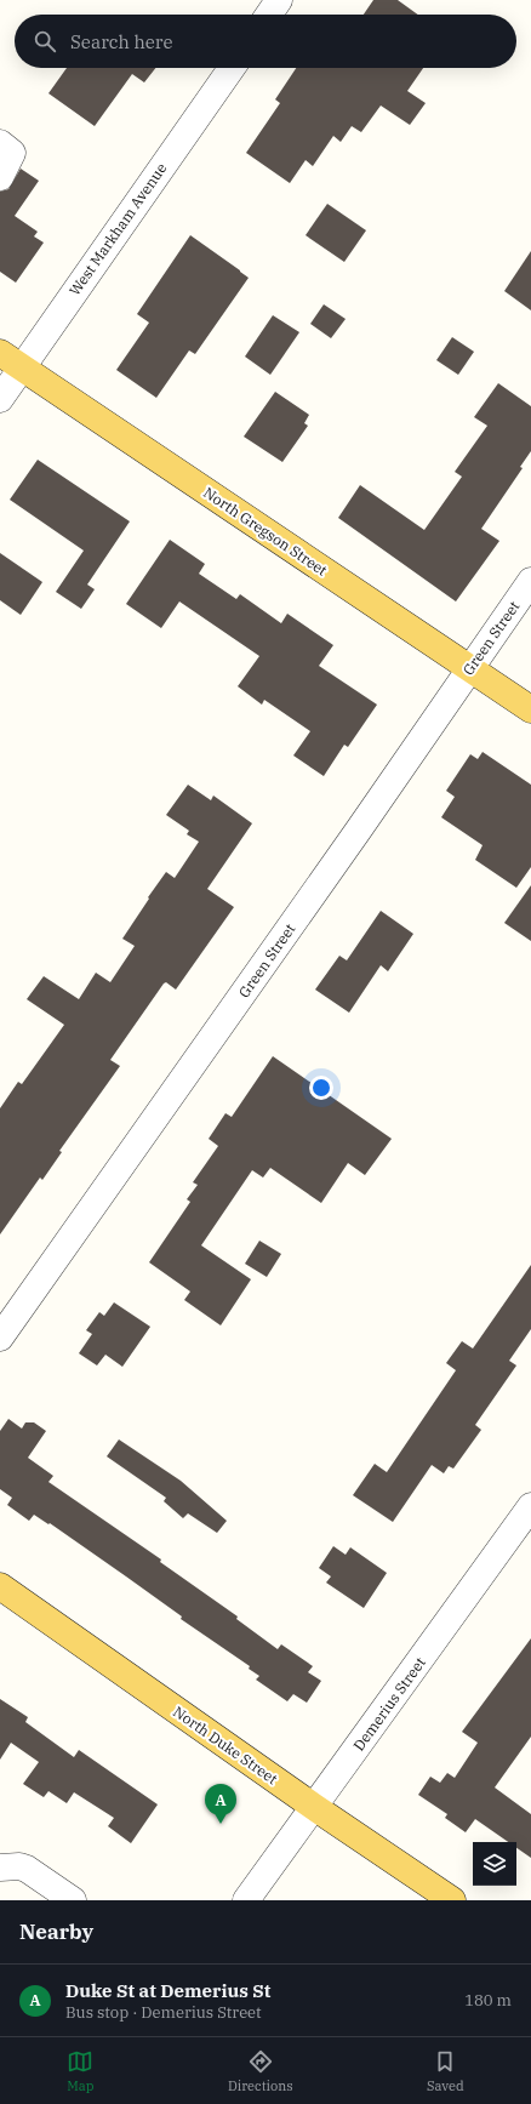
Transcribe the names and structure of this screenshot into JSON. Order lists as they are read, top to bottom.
{
  "streets": {
    "main road": ["North Gregson Street", "North Duke Street"],
    "street": ["West Markham Avenue", "Green Street", "Demerius Street"]
  },
  "crossings": [
    ["West Markham Avenue", "North Gregson Street"],
    ["North Gregson Street", "Green Street"],
    ["Demerius Street", "North Duke Street"]
  ],
  "page": {
    "search": "Search here",
    "pins": "A",
    "heading": "Nearby",
    "list": [
      {
        "mark": "A",
        "name": "Duke St at Demerius St",
        "note": "Bus stop · Demerius Street",
        "value": "180 m"
      }
    ],
    "nav": ["Map", "Directions", "Saved"]
  }
}
